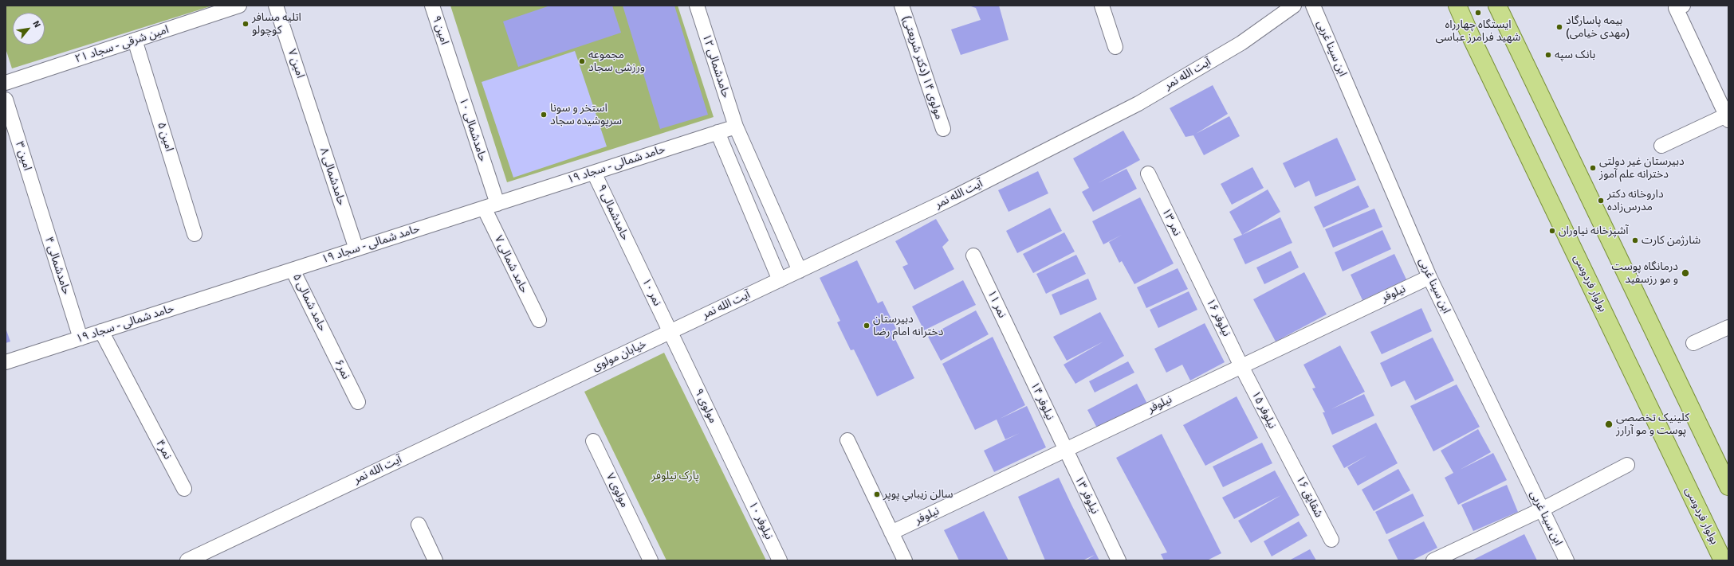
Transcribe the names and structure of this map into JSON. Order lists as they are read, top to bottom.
{
  "streets": {
    "main road": ["بولوار فردوسی"],
    "street": [
      "امین ۹",
      "امین شرقی - سجاد ۲۱",
      "ابن سینا غربی",
      "امین ۷",
      "حامدشمالی ۱۲",
      "مولوی ۱۴ (دکتر شریعتی)",
      "آیت الله نمر",
      "حامدشمالی ۱۰",
      "امین ۵",
      "امین ۳",
      "حامد شمالی - سجاد ۱۹",
      "حامدشمالی ۸",
      "حامدشمالی ۹",
      "نمر ۱۳",
      "حامد شمالی ۷",
      "حامدشمالی ۴",
      "نمر ۱۰",
      "نیلوفر",
      "حامد شمالی ۵",
      "نمر ۱۱",
      "نیلوفر ۱۶",
      "خیابان مولوی",
      "نمر۶",
      "نیلوفر ۱۴",
      "مولوی ۹",
      "نیلوفر ۱۵",
      "نمر۴",
      "مولوی ۷",
      "نیلوفر ۱۳",
      "شقایق ۱۶",
      "نیلوفر ۱۰"
    ]
  },
  "crossings": [
    ["امین ۹", "حامدشمالی ۱۰"],
    ["امین شرقی - سجاد ۲۱", "امین ۵"],
    ["ابن سینا غربی", "نیلوفر"],
    ["امین ۷", "حامدشمالی ۸"],
    ["حامدشمالی ۱۲", "آیت الله نمر"],
    ["حامدشمالی ۱۲", "حامد شمالی - سجاد ۱۹"],
    ["آیت الله نمر", "نمر ۱۰"],
    ["آیت الله نمر", "خیابان مولوی"],
    ["آیت الله نمر", "مولوی ۹"],
    ["حامدشمالی ۱۰", "حامد شمالی - سجاد ۱۹"],
    ["امین ۳", "حامدشمالی ۴"],
    ["حامد شمالی - سجاد ۱۹", "حامدشمالی ۸"],
    ["حامد شمالی - سجاد ۱۹", "حامدشمالی ۹"],
    ["حامد شمالی - سجاد ۱۹", "حامد شمالی ۷"],
    ["حامد شمالی - سجاد ۱۹", "حامدشمالی ۴"],
    ["حامد شمالی - سجاد ۱۹", "حامد شمالی ۵"],
    ["حامد شمالی - سجاد ۱۹", "نمر۴"],
    ["حامدشمالی ۹", "نمر ۱۰"],
    ["نمر ۱۳", "نیلوفر ۱۶"],
    ["نمر ۱۰", "خیابان مولوی"],
    ["نمر ۱۰", "مولوی ۹"],
    ["نیلوفر", "نیلوفر ۱۶"],
    ["نیلوفر", "نیلوفر ۱۴"],
    ["نیلوفر", "نیلوفر ۱۵"],
    ["نیلوفر", "نیلوفر ۱۳"],
    ["حامد شمالی ۵", "نمر۶"],
    ["نمر ۱۱", "نیلوفر ۱۴"],
    ["نیلوفر ۱۶", "نیلوفر ۱۵"],
    ["خیابان مولوی", "مولوی ۹"],
    ["نیلوفر ۱۴", "نیلوفر ۱۳"],
    ["مولوی ۹", "نیلوفر ۱۰"],
    ["نیلوفر ۱۵", "شقایق ۱۶"]
  ],
  "parks": ["پارک نیلوفر"],
  "places": [
    "ایستگاه چهارراه شهید فرامرز عباسی",
    "اتليه مسافر كوچولو",
    "بیمه پاسارگاد (مهدی خیامی)",
    "بانک سپه",
    "مجموعه ورزشی سجاد",
    "استخر و سونا سرپوشیده سجاد",
    "دبیرستان غیر دولتی دخترانه علم آموز",
    "داروخانه دکتر مدرس‌زاده",
    "آشپزخانه نیاوران",
    "شارژمن کارت",
    "درمانگاه پوست و مو رزسفید",
    "دبیرستان دخترانه امام رضا",
    "کلینیک تخصصی پوست و مو آرارز",
    "سالن زيبابي پوپر"
  ],
  "north": "top right"
}
